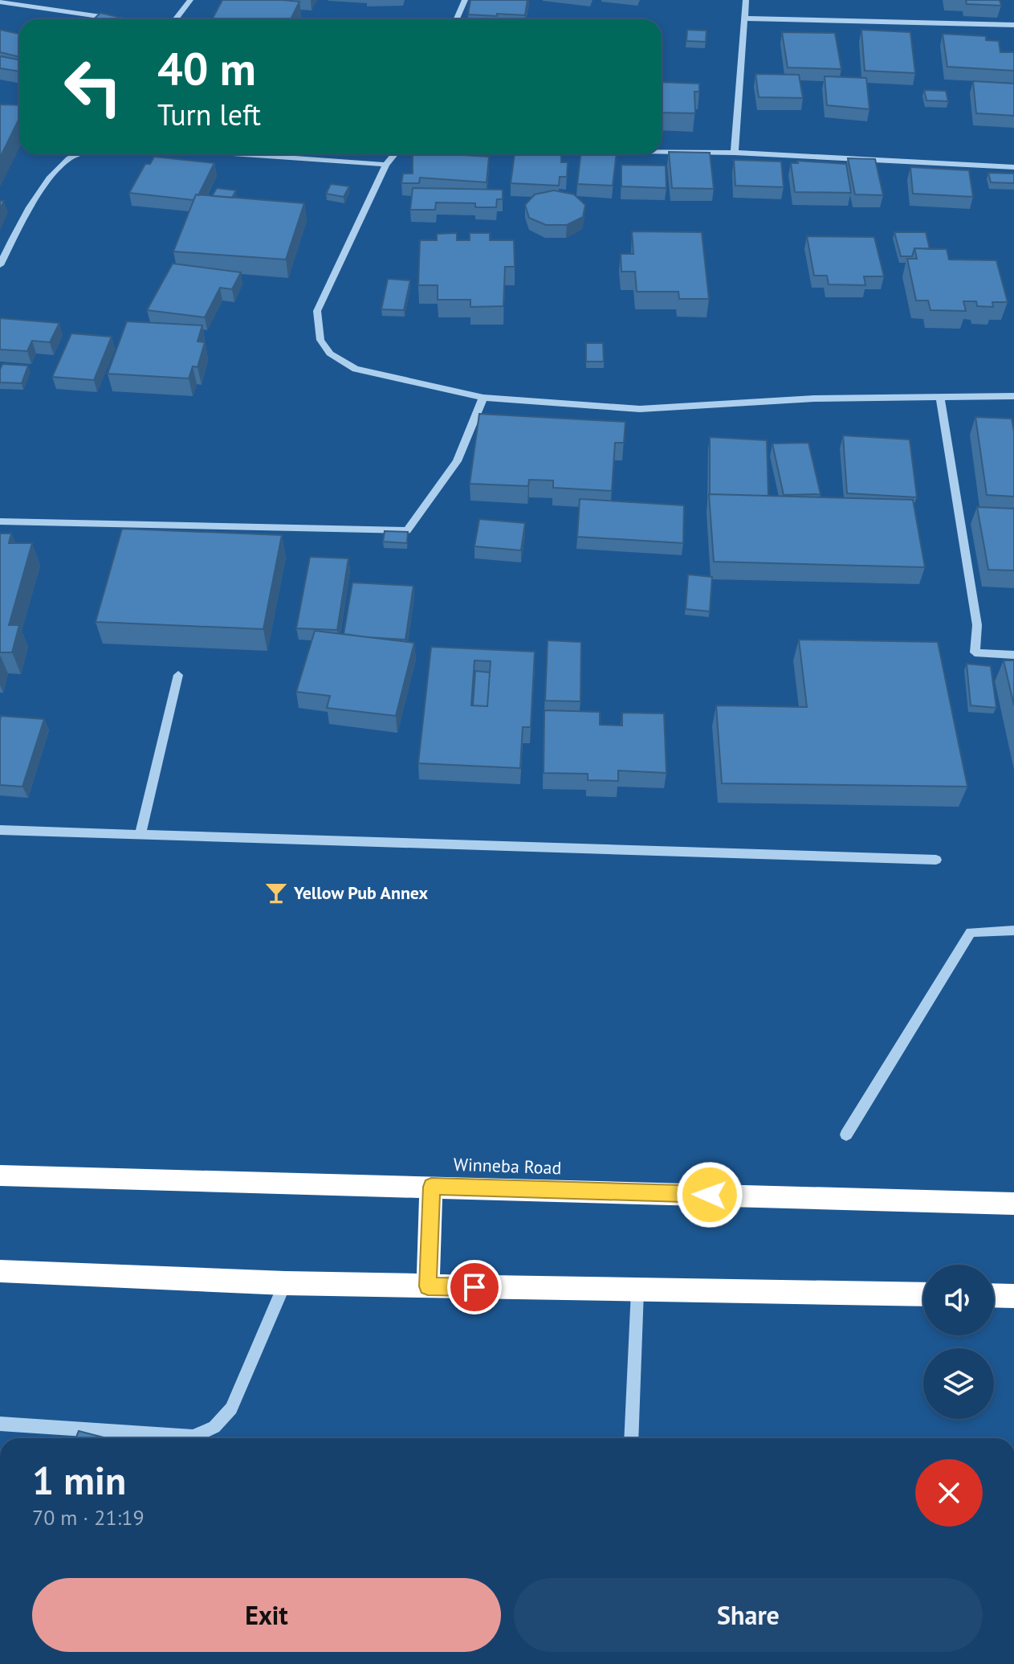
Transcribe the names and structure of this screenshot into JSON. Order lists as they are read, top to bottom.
{
  "streets": {
    "highway": ["Winneba Road"]
  },
  "places": {
    "bar": ["Yellow Pub Annex"]
  },
  "page": {
    "turn": ["40 m", "Turn left"],
    "heading": ["1 min", "70 m · 21:19"],
    "buttons": ["Exit", "Share"]
  }
}
